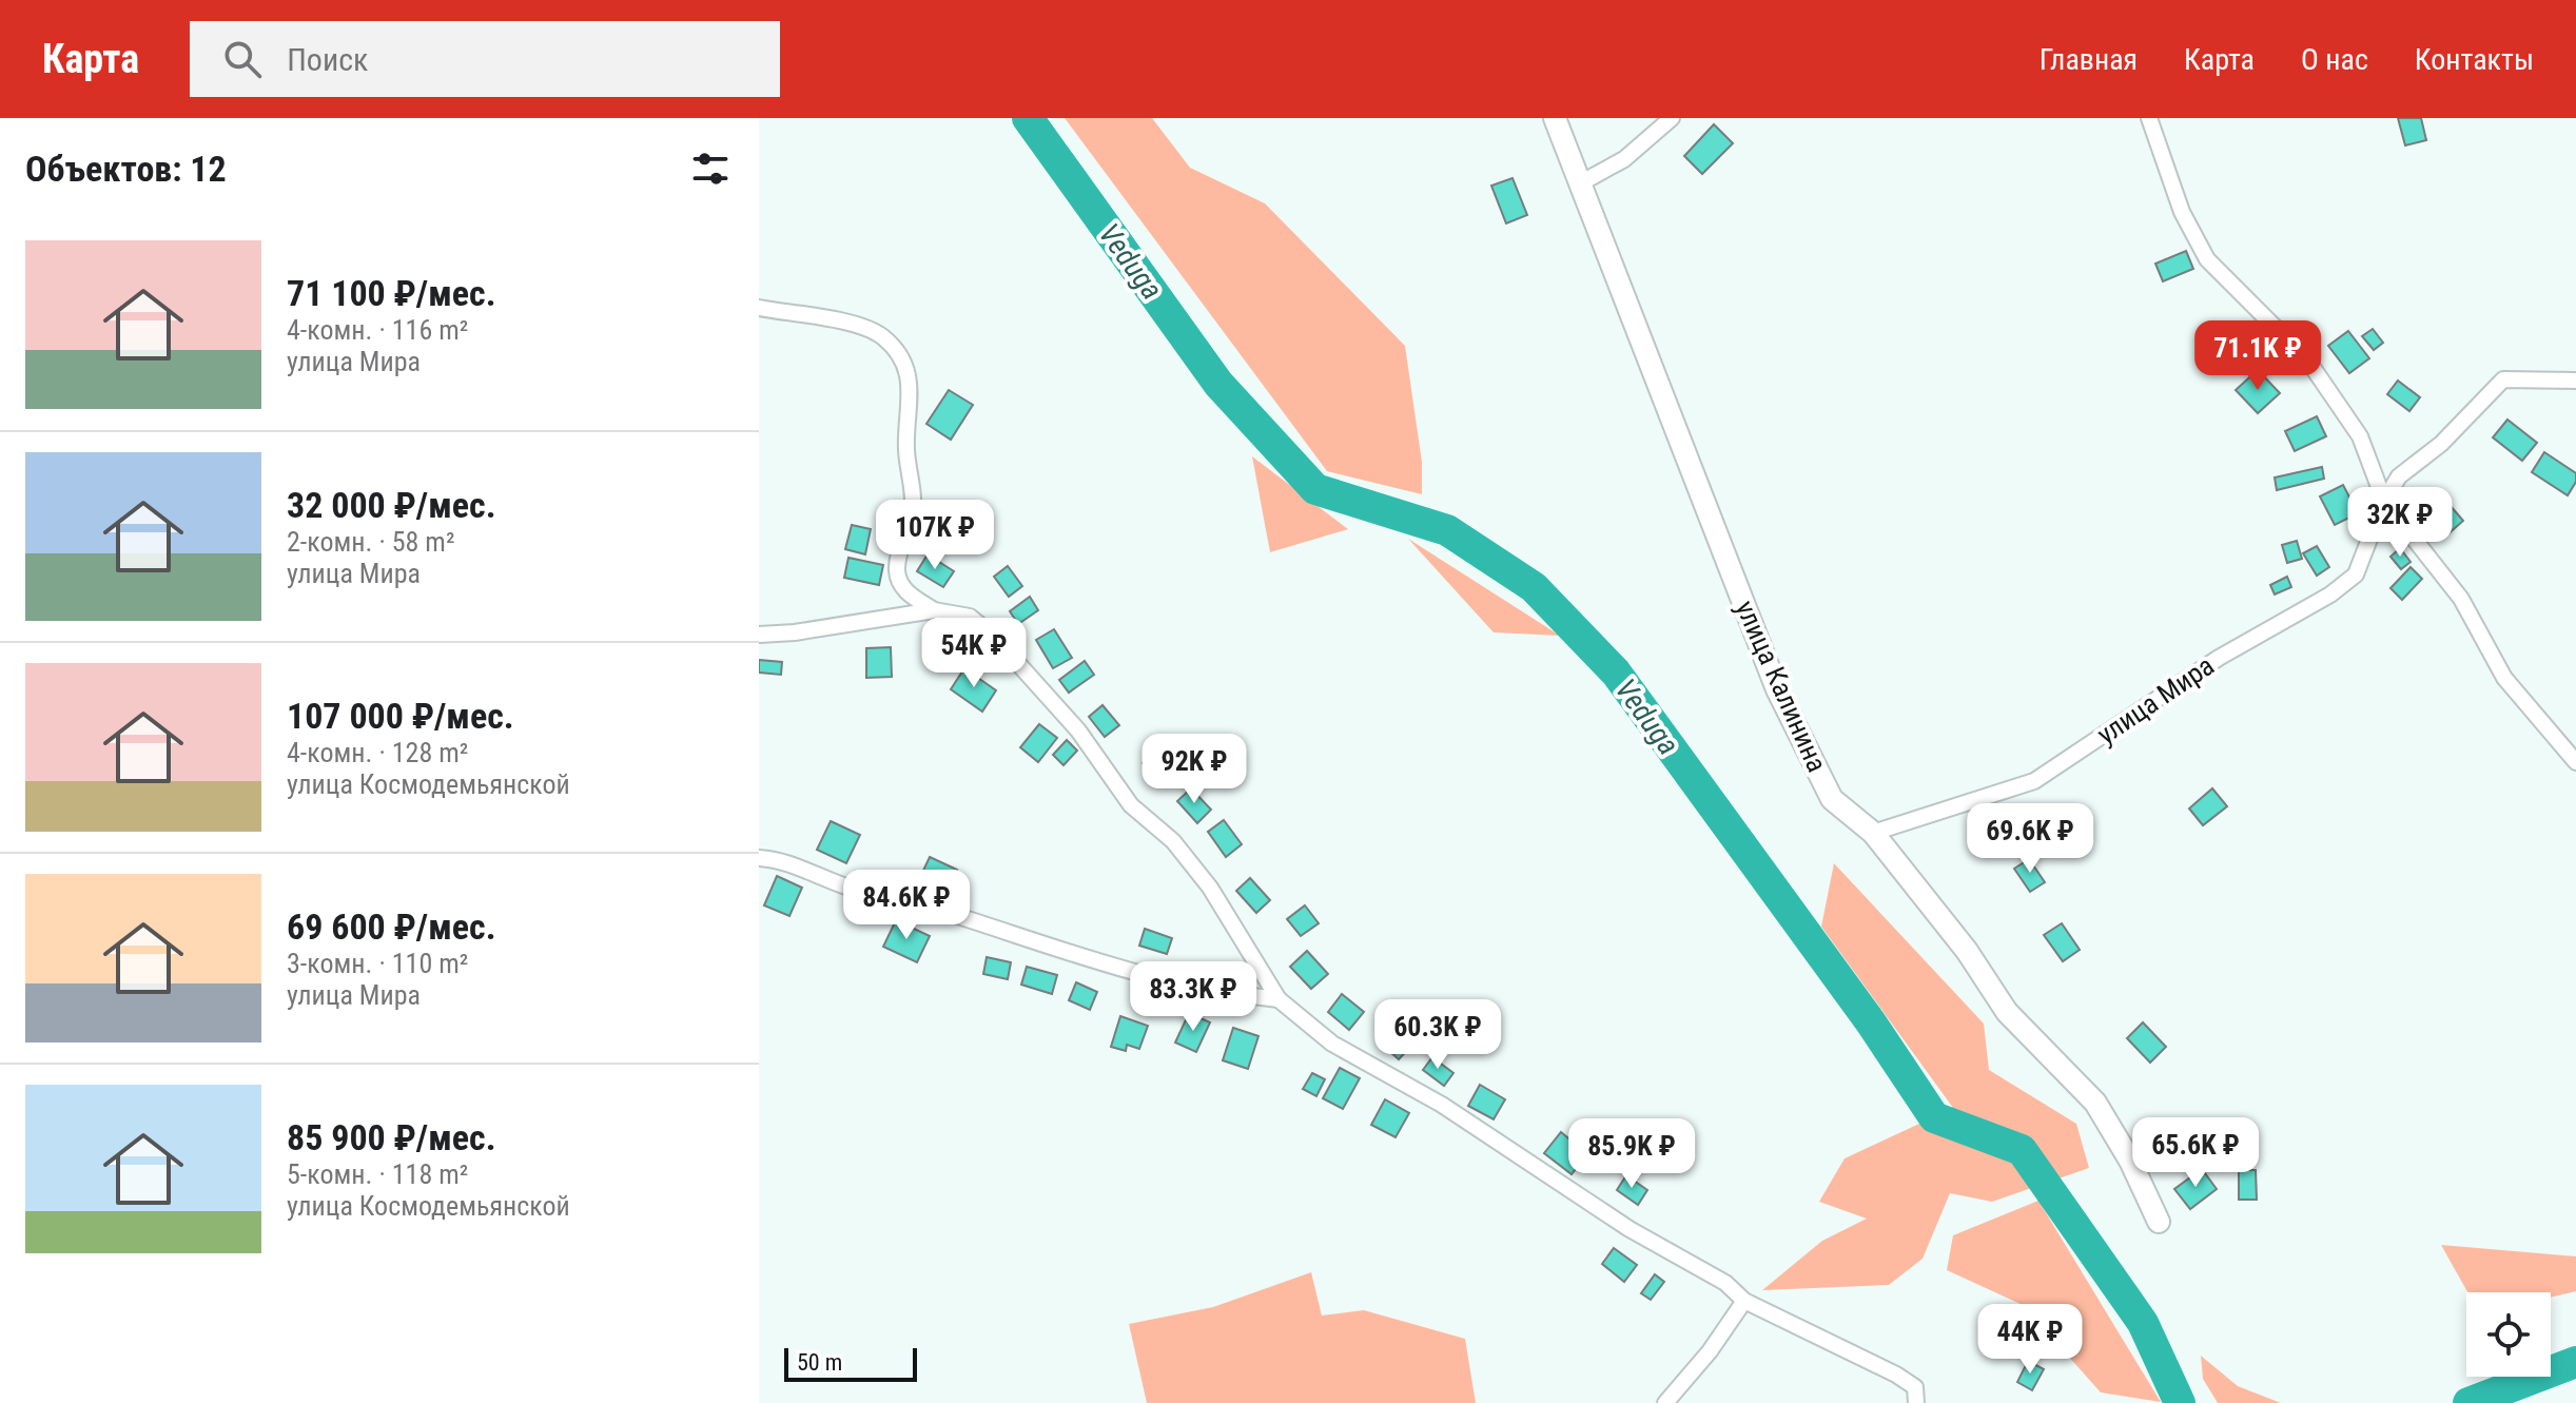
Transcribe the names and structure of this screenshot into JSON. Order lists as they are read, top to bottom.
{
  "streets": {
    "street": ["улица Калинина", "улица Мира"]
  },
  "crossings": [
    ["улица Калинина", "улица Мира"]
  ],
  "water": ["Veduga"],
  "scale_bar": "50 m",
  "page": {
    "header": "Карта",
    "search": "Поиск",
    "nav": [
      "Главная",
      "Карта",
      "О нас",
      "Контакты"
    ],
    "heading": "Объектов: 12",
    "list": [
      {
        "name": "71 100 ₽/мес.",
        "note": "4-комн. · 116 m² · улица Мира"
      },
      {
        "name": "32 000 ₽/мес.",
        "note": "2-комн. · 58 m² · улица Мира"
      },
      {
        "name": "107 000 ₽/мес.",
        "note": "4-комн. · 128 m² · улица Космодемьянской"
      },
      {
        "name": "69 600 ₽/мес.",
        "note": "3-комн. · 110 m² · улица Мира"
      },
      {
        "name": "85 900 ₽/мес.",
        "note": "5-комн. · 118 m² · улица Космодемьянской"
      }
    ],
    "price": [
      "71.1K ₽",
      "32K ₽",
      "107K ₽",
      "54K ₽",
      "92K ₽",
      "69.6K ₽",
      "84.6K ₽",
      "83.3K ₽",
      "60.3K ₽",
      "65.6K ₽",
      "85.9K ₽",
      "44K ₽"
    ],
    "scale": "50 m"
  }
}
